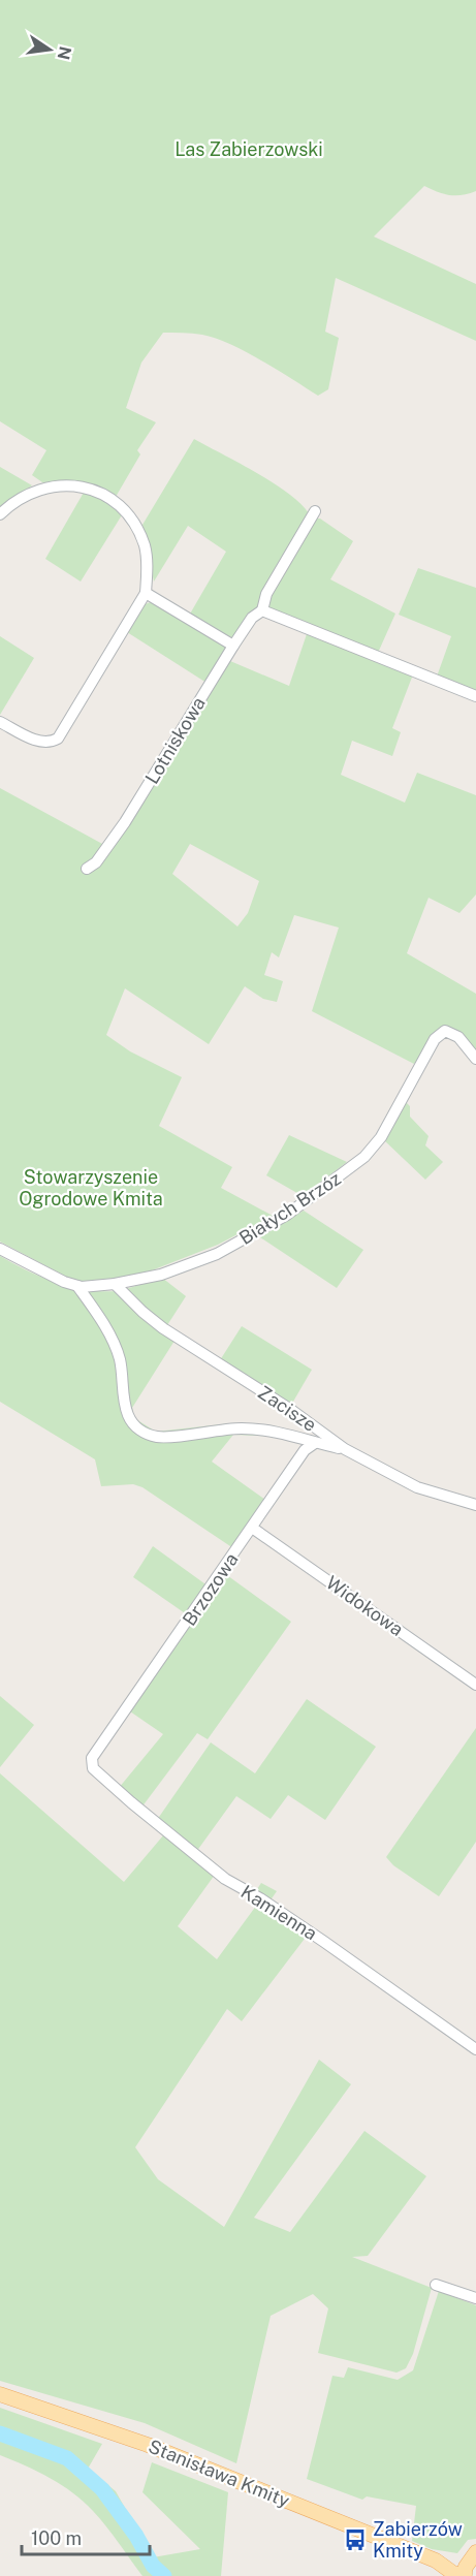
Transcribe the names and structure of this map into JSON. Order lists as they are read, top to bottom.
{
  "streets": {
    "main road": ["Stanisława Kmity"],
    "street": [
      "Lotniskowa",
      "Białych Brzóz",
      "Zacisze",
      "Brzozowa",
      "Widokowa",
      "Kamienna"
    ]
  },
  "crossings": [
    ["Białych Brzóz", "Zacisze"],
    ["Brzozowa", "Widokowa"],
    ["Brzozowa", "Kamienna"]
  ],
  "parks": ["Las Zabierzowski", "Stowarzyszenie Ogrodowe Kmita"],
  "places": {
    "bus stop": ["Zabierzów Kmity"]
  },
  "scale_bar": "100 m",
  "north": "right"
}
